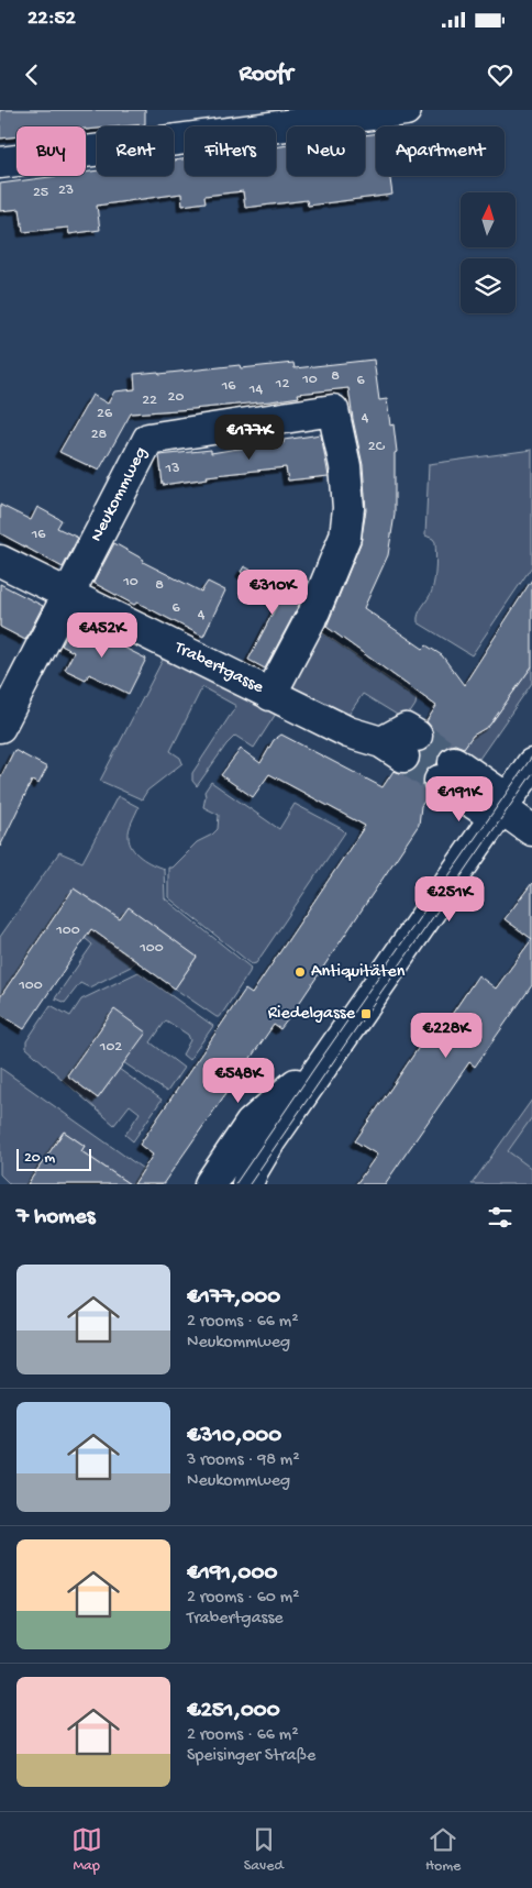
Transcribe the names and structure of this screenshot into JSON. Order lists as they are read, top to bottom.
{
  "streets": {
    "street": ["Neukommweg", "Trabertgasse"]
  },
  "crossings": [
    ["Neukommweg", "Trabertgasse"]
  ],
  "places": {
    "other": ["Antiquitäten"],
    "transit": ["Riedelgasse"]
  },
  "house_numbers": [
    "23",
    "25",
    "8",
    "10",
    "6",
    "12",
    "16",
    "14",
    "20",
    "22",
    "26",
    "4",
    "28",
    "2C",
    "13",
    "16",
    "10",
    "8",
    "6",
    "4",
    "100",
    "100",
    "100",
    "102"
  ],
  "scale_bar": "20 m",
  "north": "top",
  "page": {
    "status": "22:52",
    "header": "Roofr",
    "chip": [
      "Buy",
      "Rent",
      "Filters",
      "New",
      "Apartment"
    ],
    "price": [
      "€177K",
      "€310K",
      "€452K",
      "€191K",
      "€251K",
      "€228K",
      "€548K"
    ],
    "scale": "20 m",
    "heading": "7 homes",
    "list": [
      {
        "name": "€177,000",
        "note": "2 rooms · 66 m² · Neukommweg"
      },
      {
        "name": "€310,000",
        "note": "3 rooms · 98 m² · Neukommweg"
      },
      {
        "name": "€191,000",
        "note": "2 rooms · 60 m² · Trabertgasse"
      },
      {
        "name": "€251,000",
        "note": "2 rooms · 66 m² · Speisinger Straße"
      }
    ],
    "tabs": ["Map", "Saved", "Home"]
  }
}
